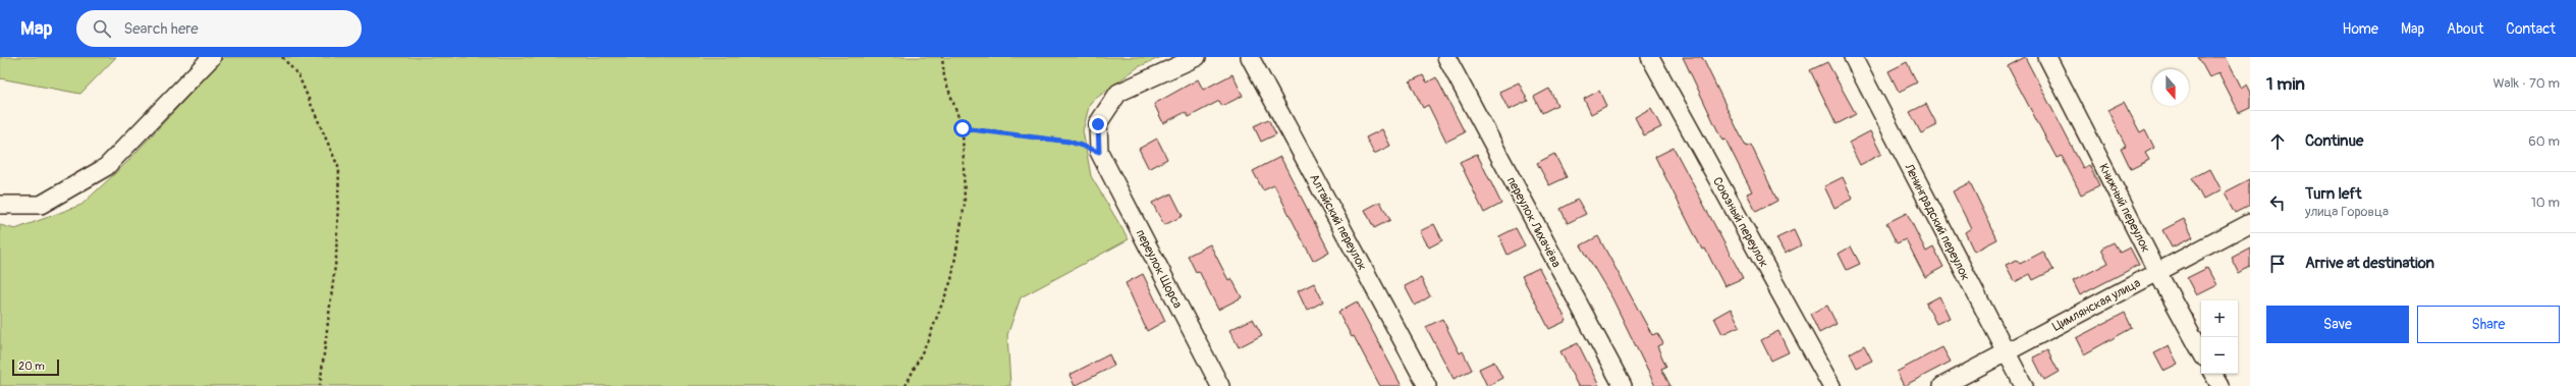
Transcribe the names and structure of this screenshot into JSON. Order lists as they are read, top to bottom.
{
  "streets": {
    "street": [
      "Книжный переулок",
      "Алтайский переулок",
      "переулок Лихачёва",
      "Союзный переулок",
      "Ленинградский переулок",
      "переулок Щорса",
      "Цимлянская улица"
    ]
  },
  "crossings": [
    ["Книжный переулок", "Цимлянская улица"],
    ["Ленинградский переулок", "Цимлянская улица"]
  ],
  "scale_bar": "20 m",
  "north": "bottom",
  "page": {
    "header": "Map",
    "search": "Search here",
    "nav": [
      "Home",
      "Map",
      "About",
      "Contact"
    ],
    "heading": ["1 min", "Walk · 70 m"],
    "list": [
      ["Continue", "60 m"],
      ["Turn left", "улица Горовца", "10 m"],
      "Arrive at destination"
    ],
    "buttons": ["Save", "Share"],
    "map_buttons": ["+", "−"],
    "scale": "20 m"
  }
}
